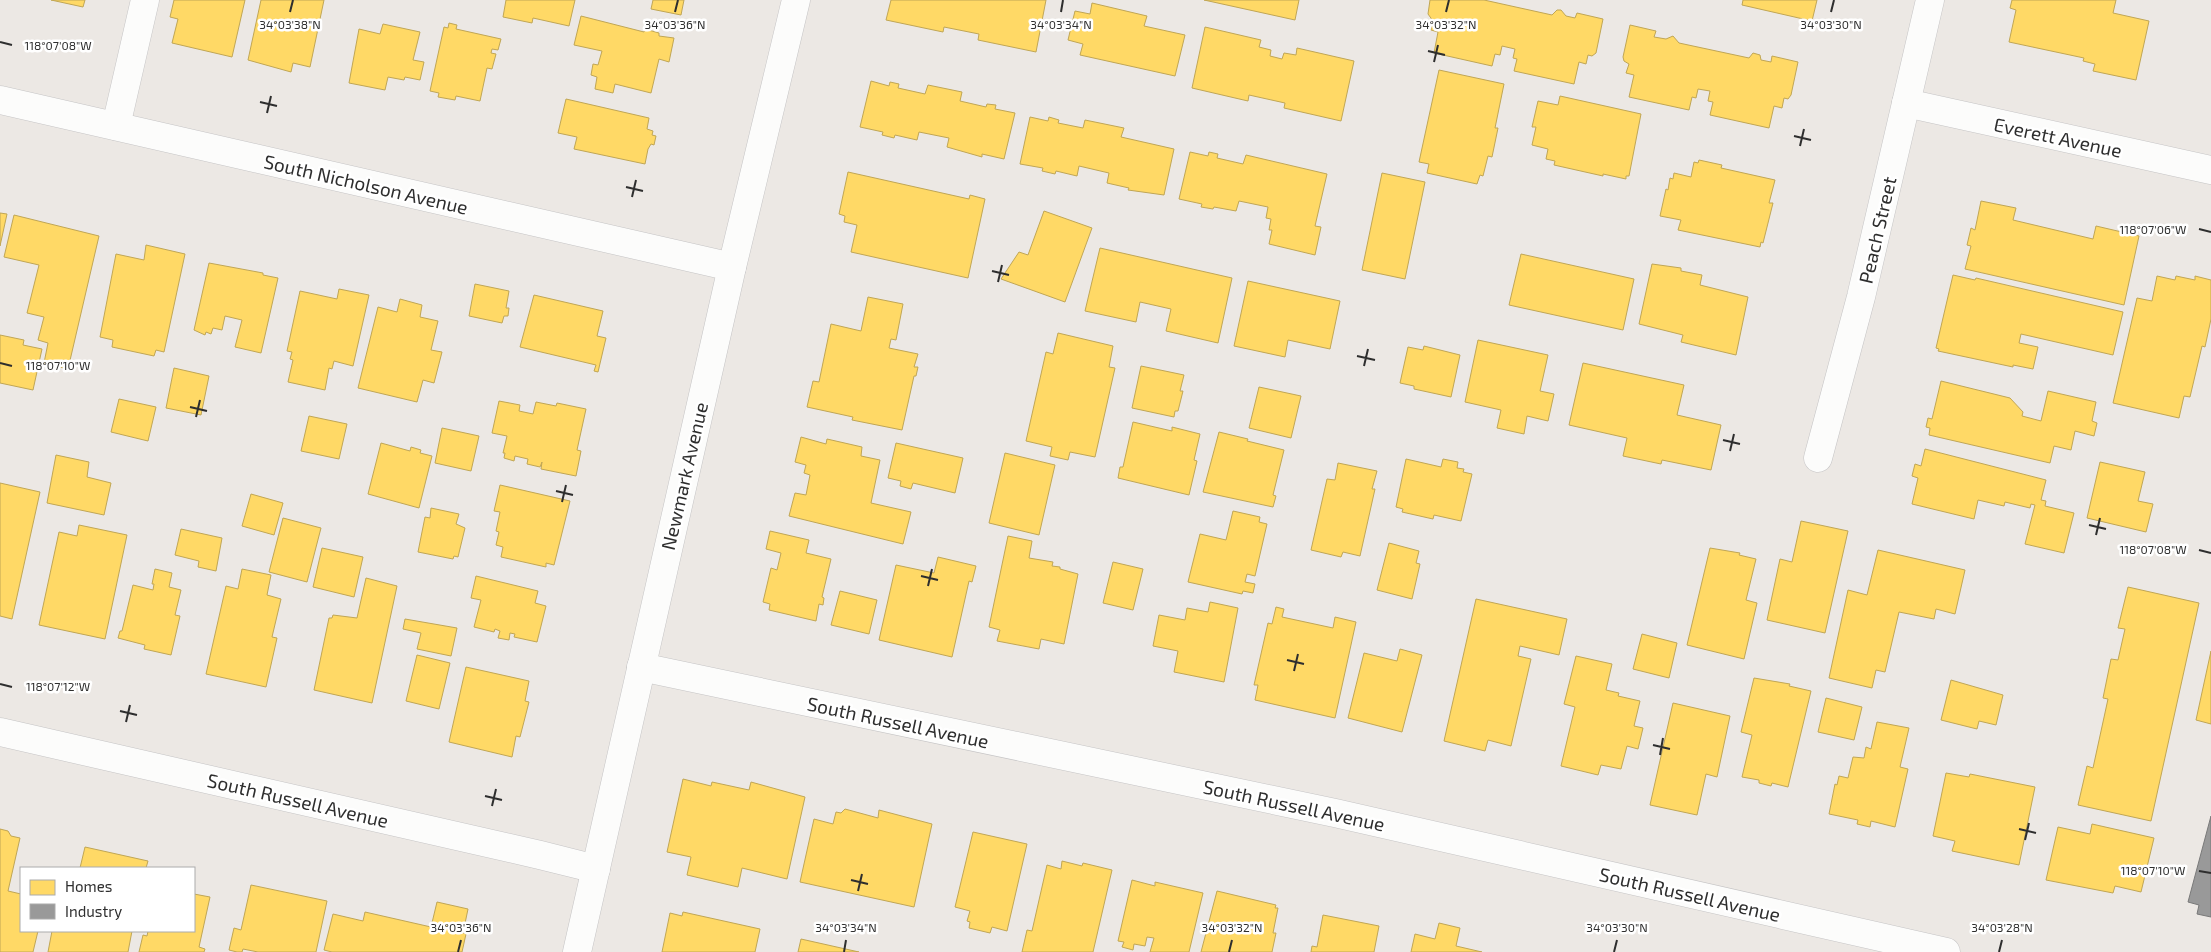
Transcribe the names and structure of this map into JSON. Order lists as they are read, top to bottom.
{
  "streets": {
    "street": [
      "Everett Avenue",
      "South Nicholson Avenue",
      "Peach Street",
      "Newmark Avenue",
      "South Russell Avenue"
    ]
  },
  "crossings": [
    ["Everett Avenue", "Peach Street"],
    ["South Nicholson Avenue", "Newmark Avenue"],
    ["Newmark Avenue", "South Russell Avenue"]
  ],
  "legend": ["Homes", "Industry"],
  "coordinates": [
    "34°03'38\"N",
    "34°03'36\"N",
    "34°03'34\"N",
    "34°03'32\"N",
    "34°03'30\"N",
    "118°07'08\"W",
    "118°07'06\"W",
    "118°07'10\"W",
    "118°07'12\"W",
    "34°03'28\"N"
  ]
}
